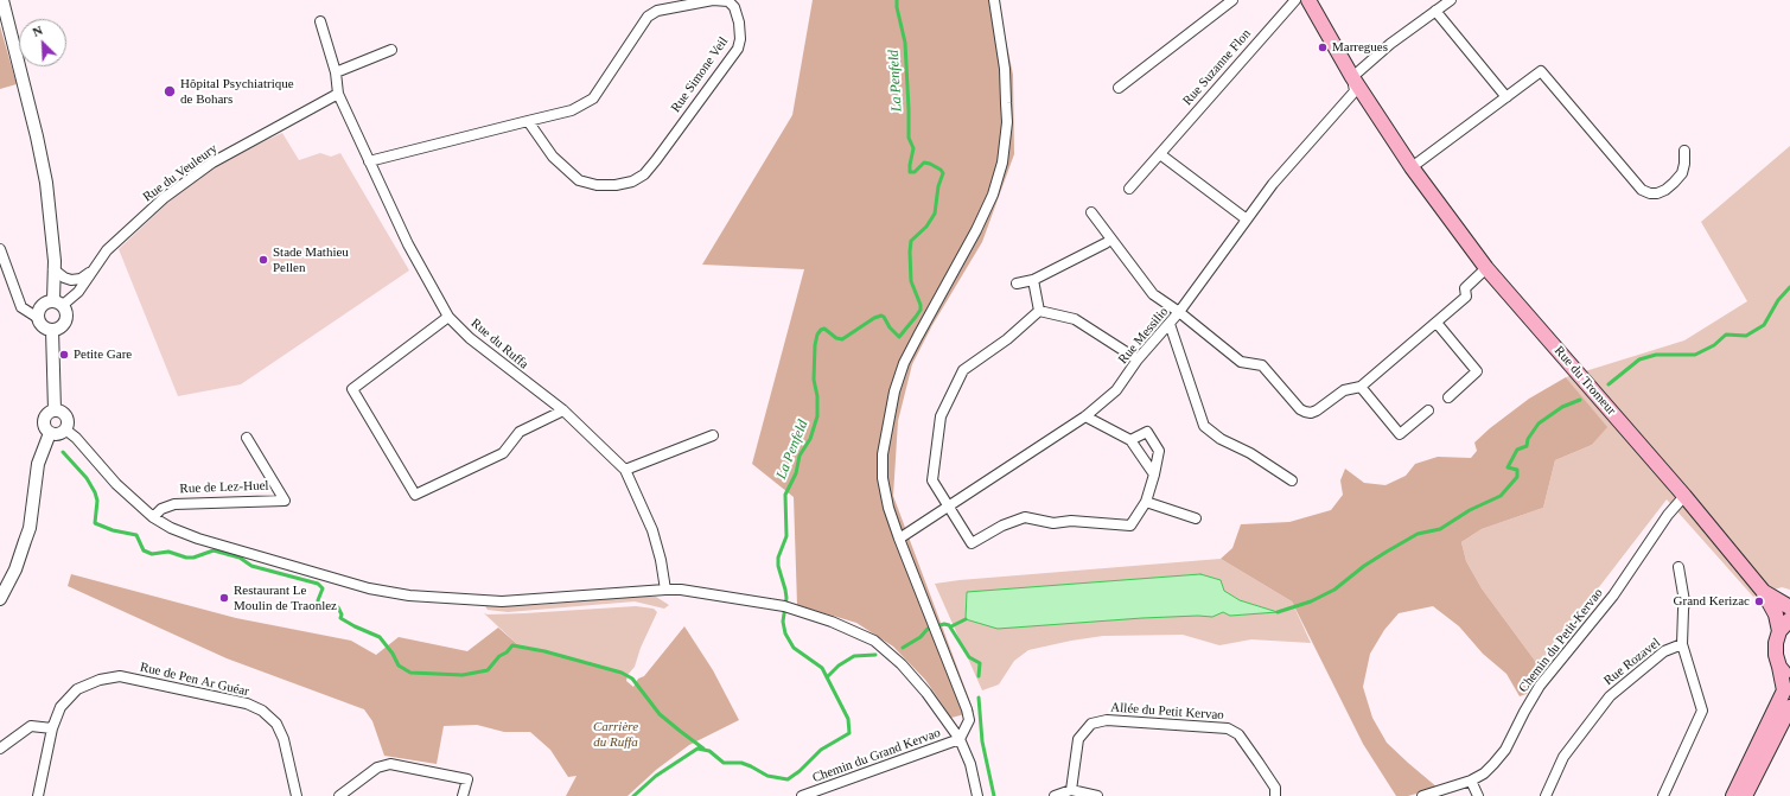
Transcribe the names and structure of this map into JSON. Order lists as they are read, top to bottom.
{
  "streets": {
    "main road": ["Rue du Tromeur"],
    "street": [
      "Rue Suzanne Flon",
      "Rue Simone Veil",
      "Rue du Veuleury",
      "Rue Messilio",
      "Rue du Ruffa",
      "Rue de Lez-Huel",
      "Chemin du Petit-Kervao",
      "Rue Rozavel",
      "Rue de Pen Ar Guéar",
      "Allée du Petit Kervao",
      "Chemin du Grand Kervao"
    ]
  },
  "crossings": [
    ["Rue Simone Veil", "Rue du Ruffa"],
    ["Rue du Veuleury", "Rue du Ruffa"],
    ["Rue Messilio", "Rue du Tromeur"],
    ["Rue du Tromeur", "Chemin du Petit-Kervao"]
  ],
  "water": ["La Penfeld"],
  "parks": ["Carrière du Ruffa"],
  "places": [
    "Marregues",
    "Hôpital Psychiatrique de Bohars",
    "Stade Mathieu Pellen",
    "Petite Gare",
    "Restaurant Le Moulin de Traonlez",
    "Grand Kerizac"
  ],
  "north": "top left"
}
